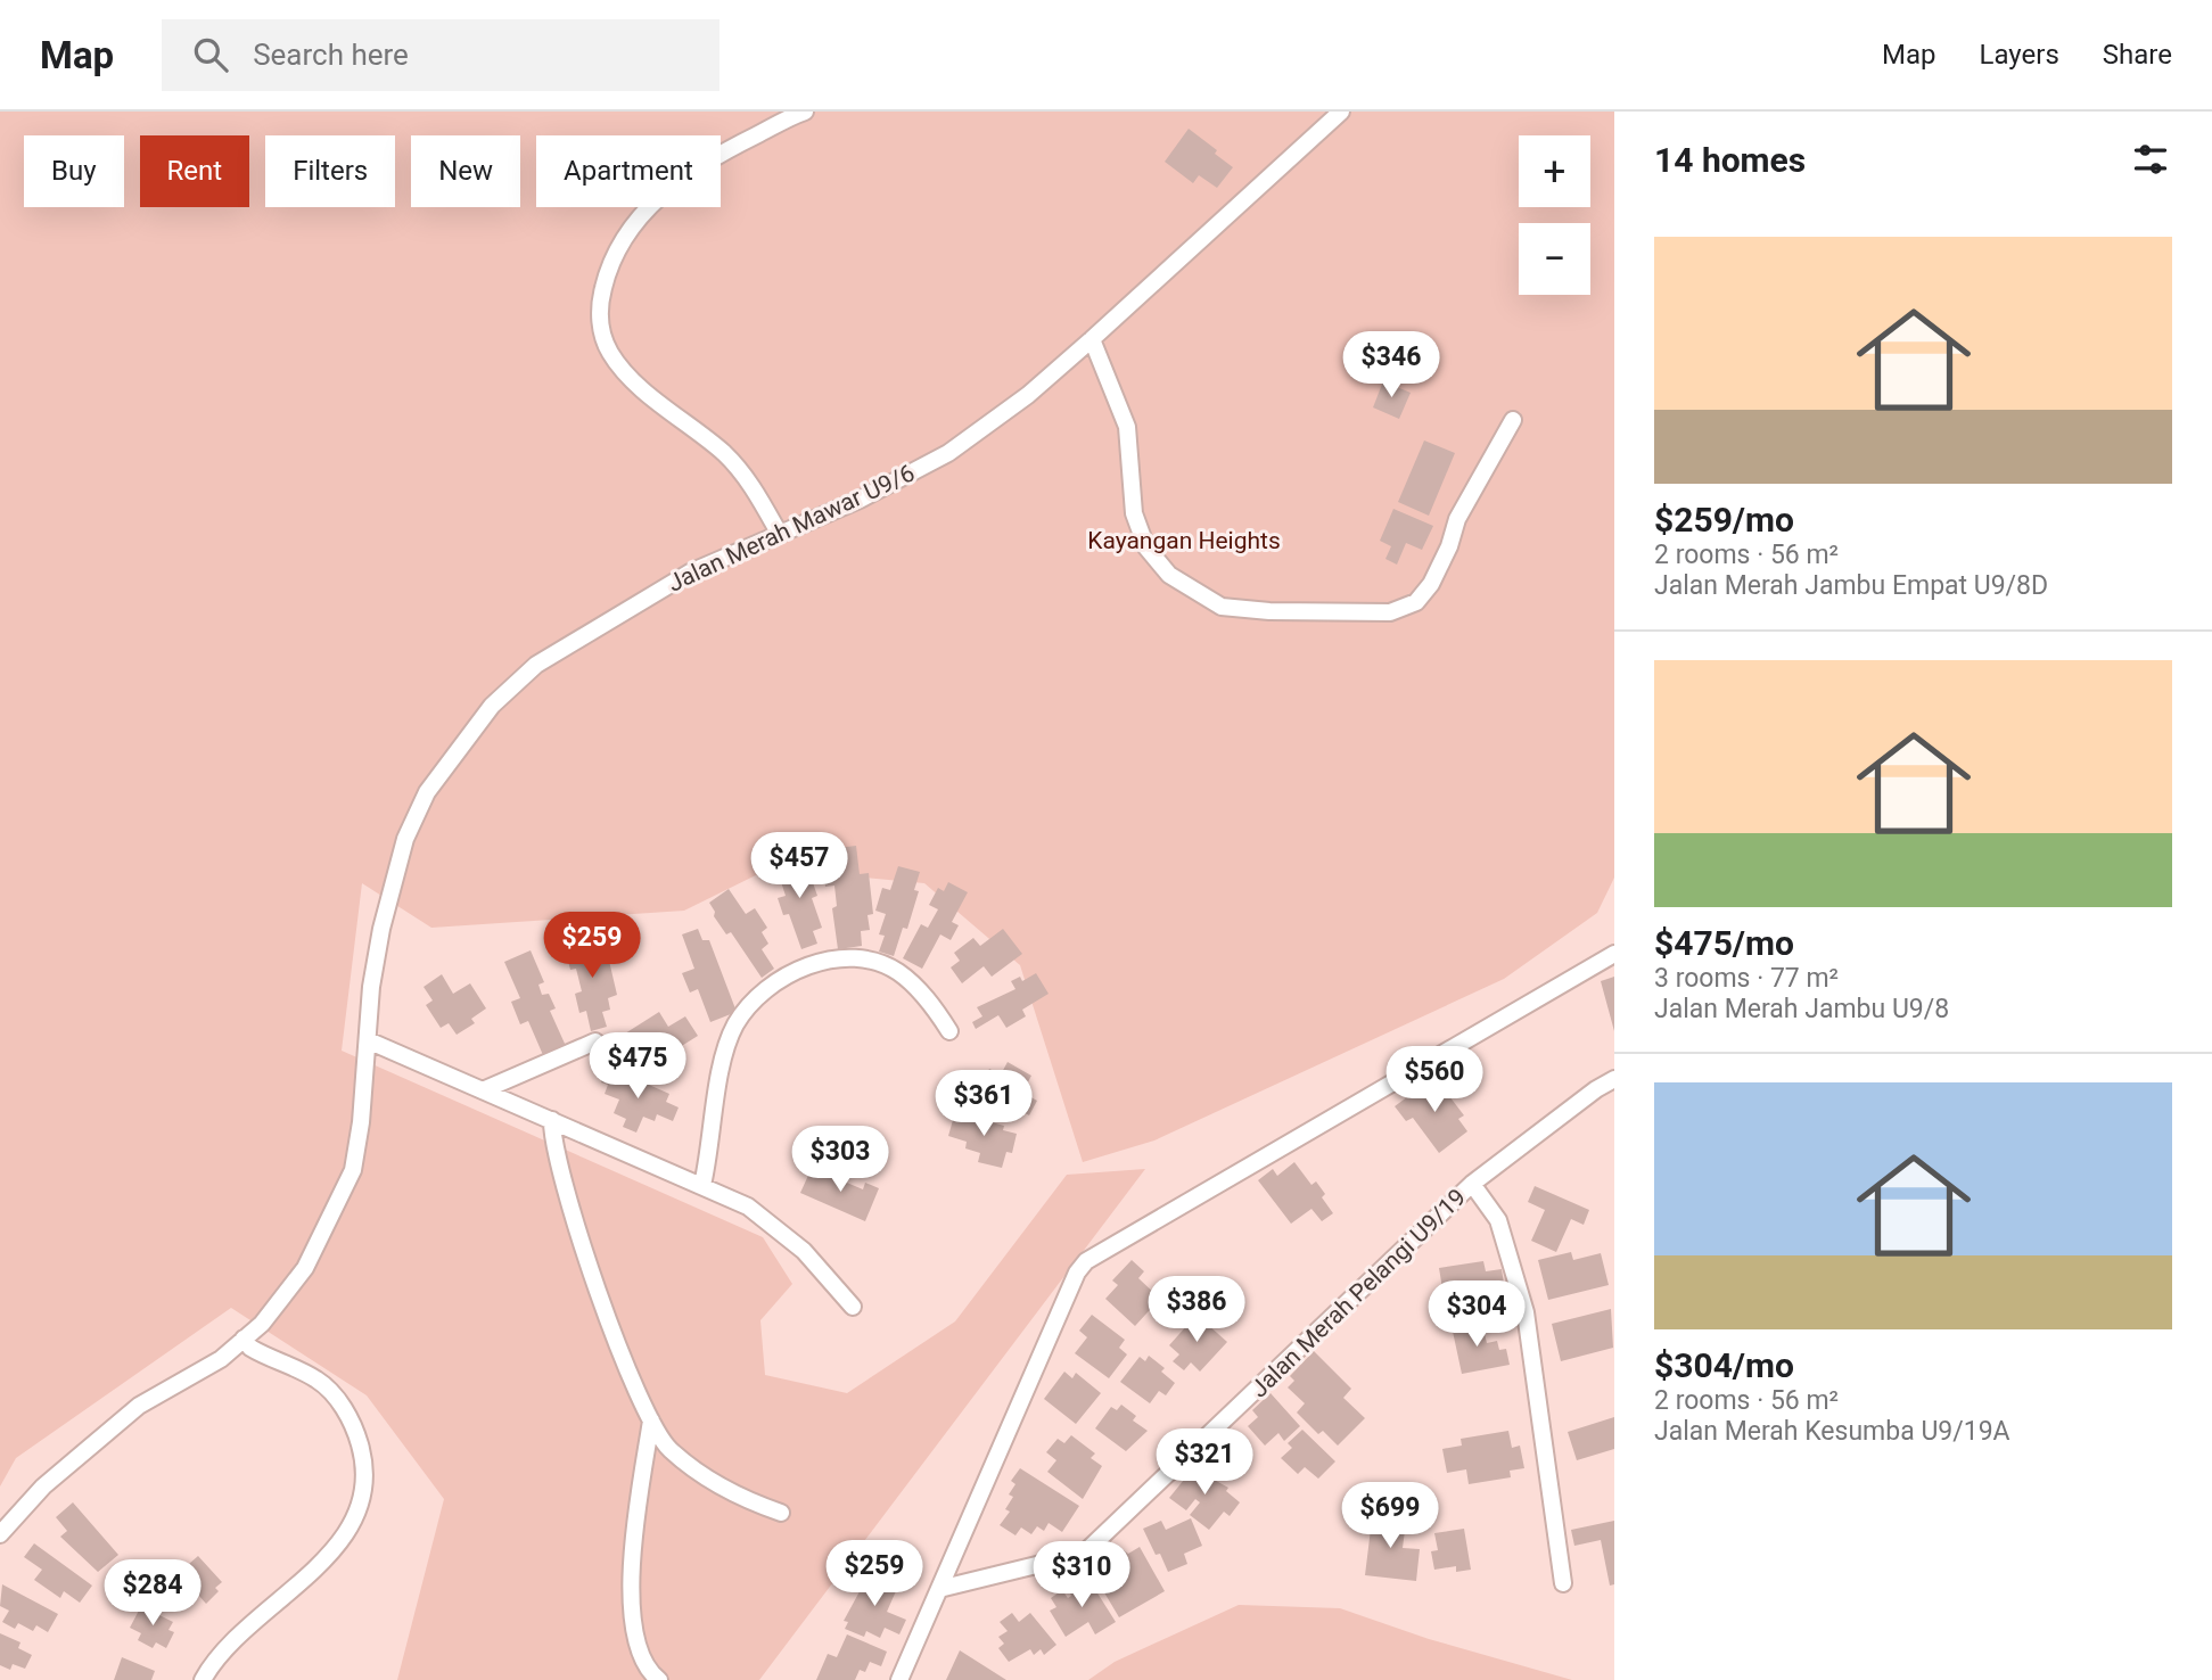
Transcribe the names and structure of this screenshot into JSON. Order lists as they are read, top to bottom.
{
  "streets": {
    "street": ["Jalan Merah Mawar U9/6", "Jalan Merah Pelangi U9/19"]
  },
  "parks": ["Kayangan Heights"],
  "page": {
    "header": "Map",
    "search": "Search here",
    "nav": ["Map", "Layers", "Share"],
    "heading": "14 homes",
    "map_buttons": ["+", "−"],
    "chip": [
      "Buy",
      "Rent",
      "Filters",
      "New",
      "Apartment"
    ],
    "list": [
      {
        "name": "$259/mo",
        "note": "2 rooms · 56 m² · Jalan Merah Jambu Empat U9/8D"
      },
      {
        "name": "$475/mo",
        "note": "3 rooms · 77 m² · Jalan Merah Jambu U9/8"
      },
      {
        "name": "$304/mo",
        "note": "2 rooms · 56 m² · Jalan Merah Kesumba U9/19A"
      }
    ],
    "price": [
      "$346",
      "$457",
      "$259",
      "$475",
      "$560",
      "$361",
      "$303",
      "$386",
      "$304",
      "$321",
      "$699",
      "$259",
      "$310",
      "$284"
    ]
  }
}
